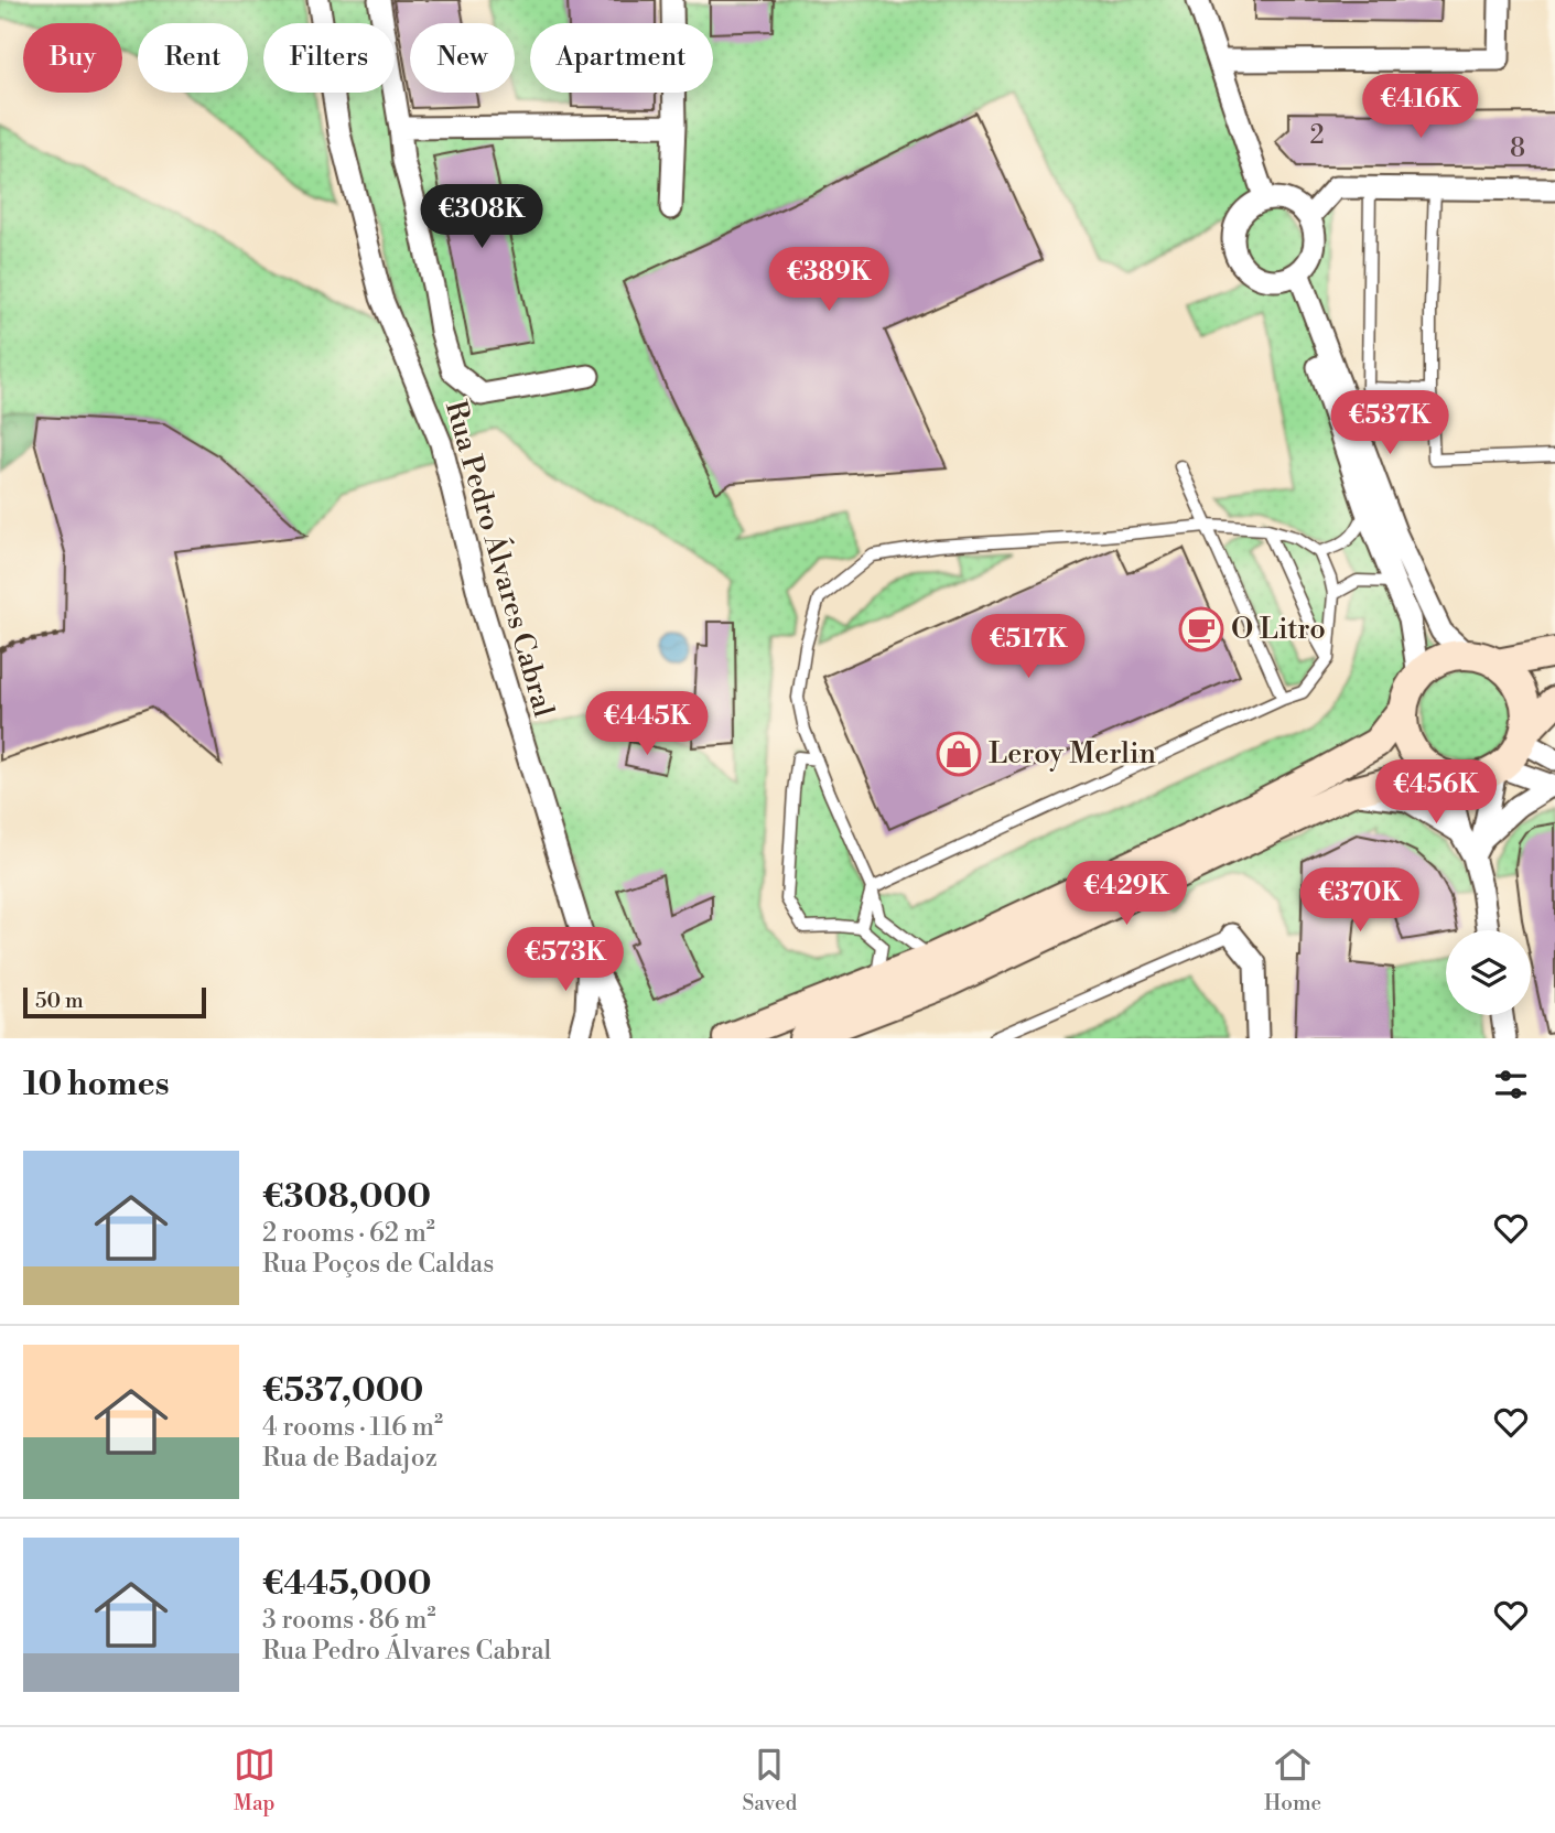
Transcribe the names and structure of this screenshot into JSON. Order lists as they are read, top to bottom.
{
  "streets": {
    "street": ["Rua Pedro Álvares Cabral"]
  },
  "places": {
    "cafe": ["O Litro"],
    "shop": ["Leroy Merlin"]
  },
  "house_numbers": ["2", "8"],
  "scale_bar": "50 m",
  "page": {
    "chip": [
      "Buy",
      "Rent",
      "Filters",
      "New",
      "Apartment"
    ],
    "price": [
      "€416K",
      "€308K",
      "€389K",
      "€537K",
      "€517K",
      "€445K",
      "€456K",
      "€429K",
      "€370K",
      "€573K"
    ],
    "scale": "50 m",
    "heading": "10 homes",
    "list": [
      {
        "name": "€308,000",
        "note": "2 rooms · 62 m² · Rua Poços de Caldas"
      },
      {
        "name": "€537,000",
        "note": "4 rooms · 116 m² · Rua de Badajoz"
      },
      {
        "name": "€445,000",
        "note": "3 rooms · 86 m² · Rua Pedro Álvares Cabral"
      }
    ],
    "tabs": ["Map", "Saved", "Home"]
  }
}
